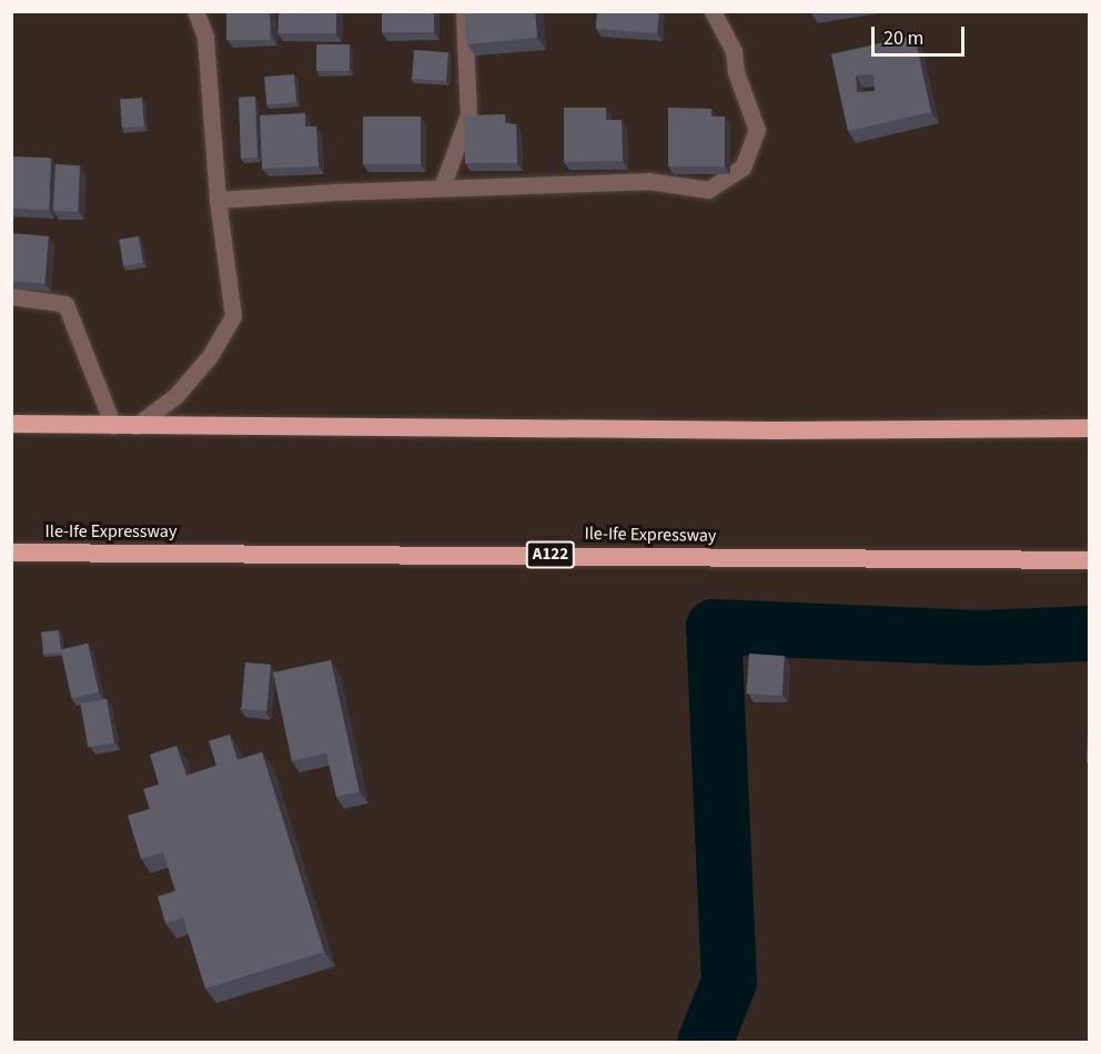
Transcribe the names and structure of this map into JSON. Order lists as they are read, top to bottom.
{
  "streets": {
    "highway": ["Ile-Ife Expressway", "A122"]
  },
  "scale_bar": "20 m"
}
